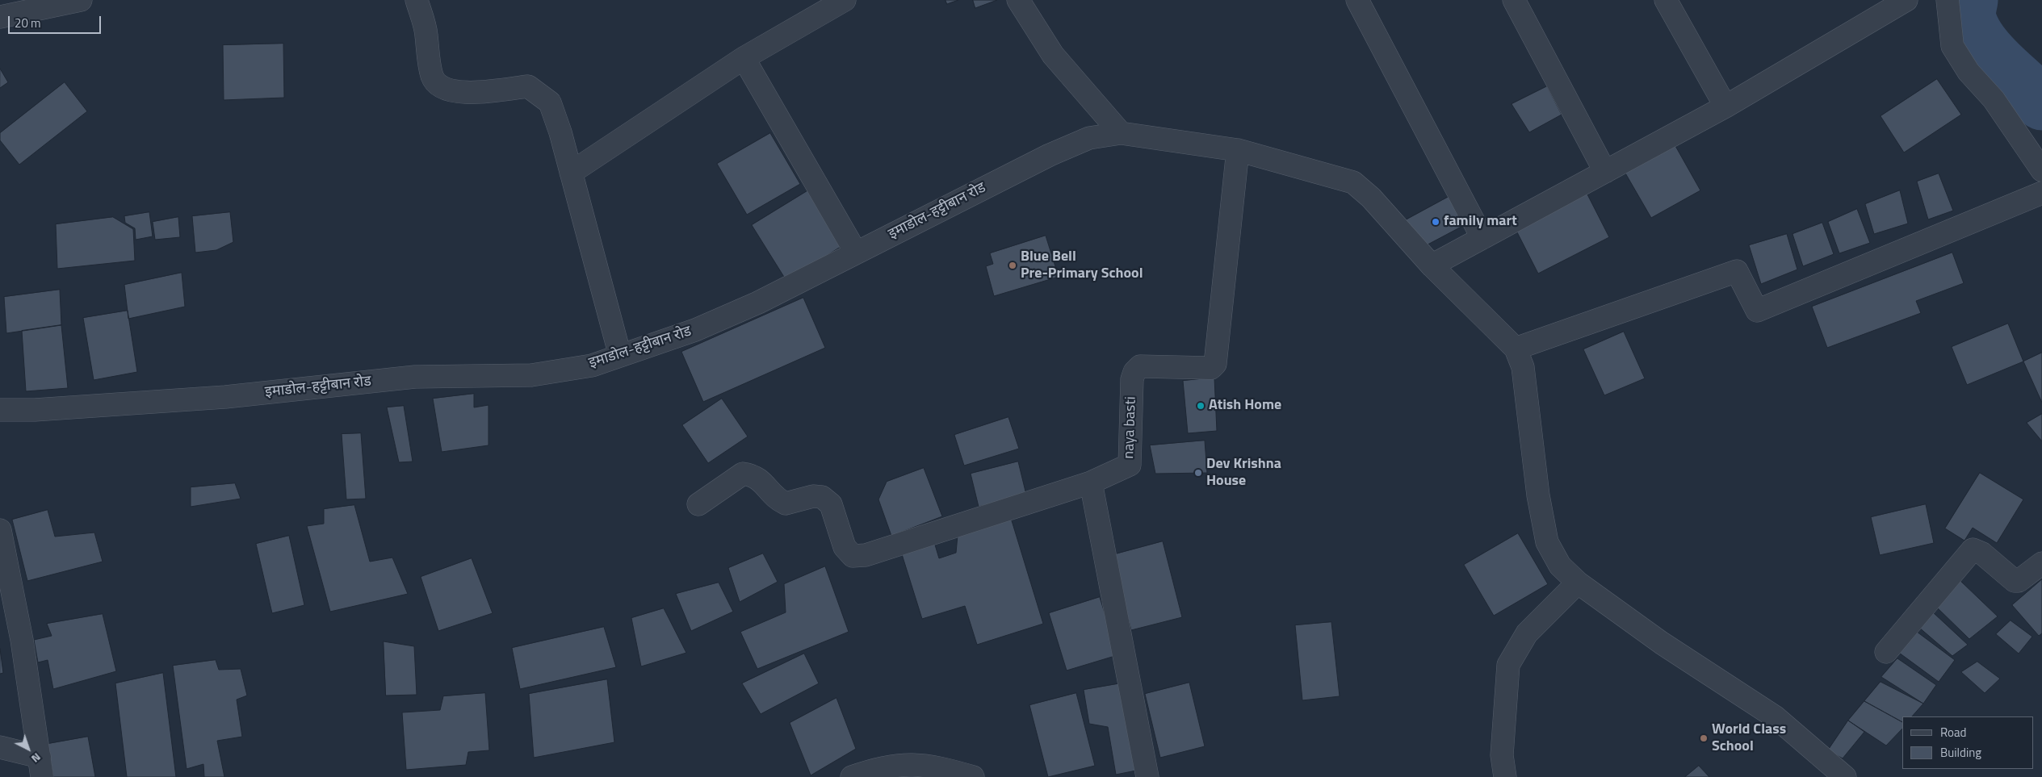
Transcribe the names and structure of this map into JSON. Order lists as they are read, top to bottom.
{
  "streets": {
    "street": ["इमाडोल-हट्टीबान रोड", "naya basti"]
  },
  "crossings": [
    ["इमाडोल-हट्टीबान रोड", "naya basti"]
  ],
  "places": [
    "family mart",
    "Blue Bell Pre-Primary School",
    "Atish Home",
    "Dev Krishna House",
    "World Class School"
  ],
  "legend": ["Road", "Building"],
  "scale_bar": "20 m",
  "north": "bottom right"
}
